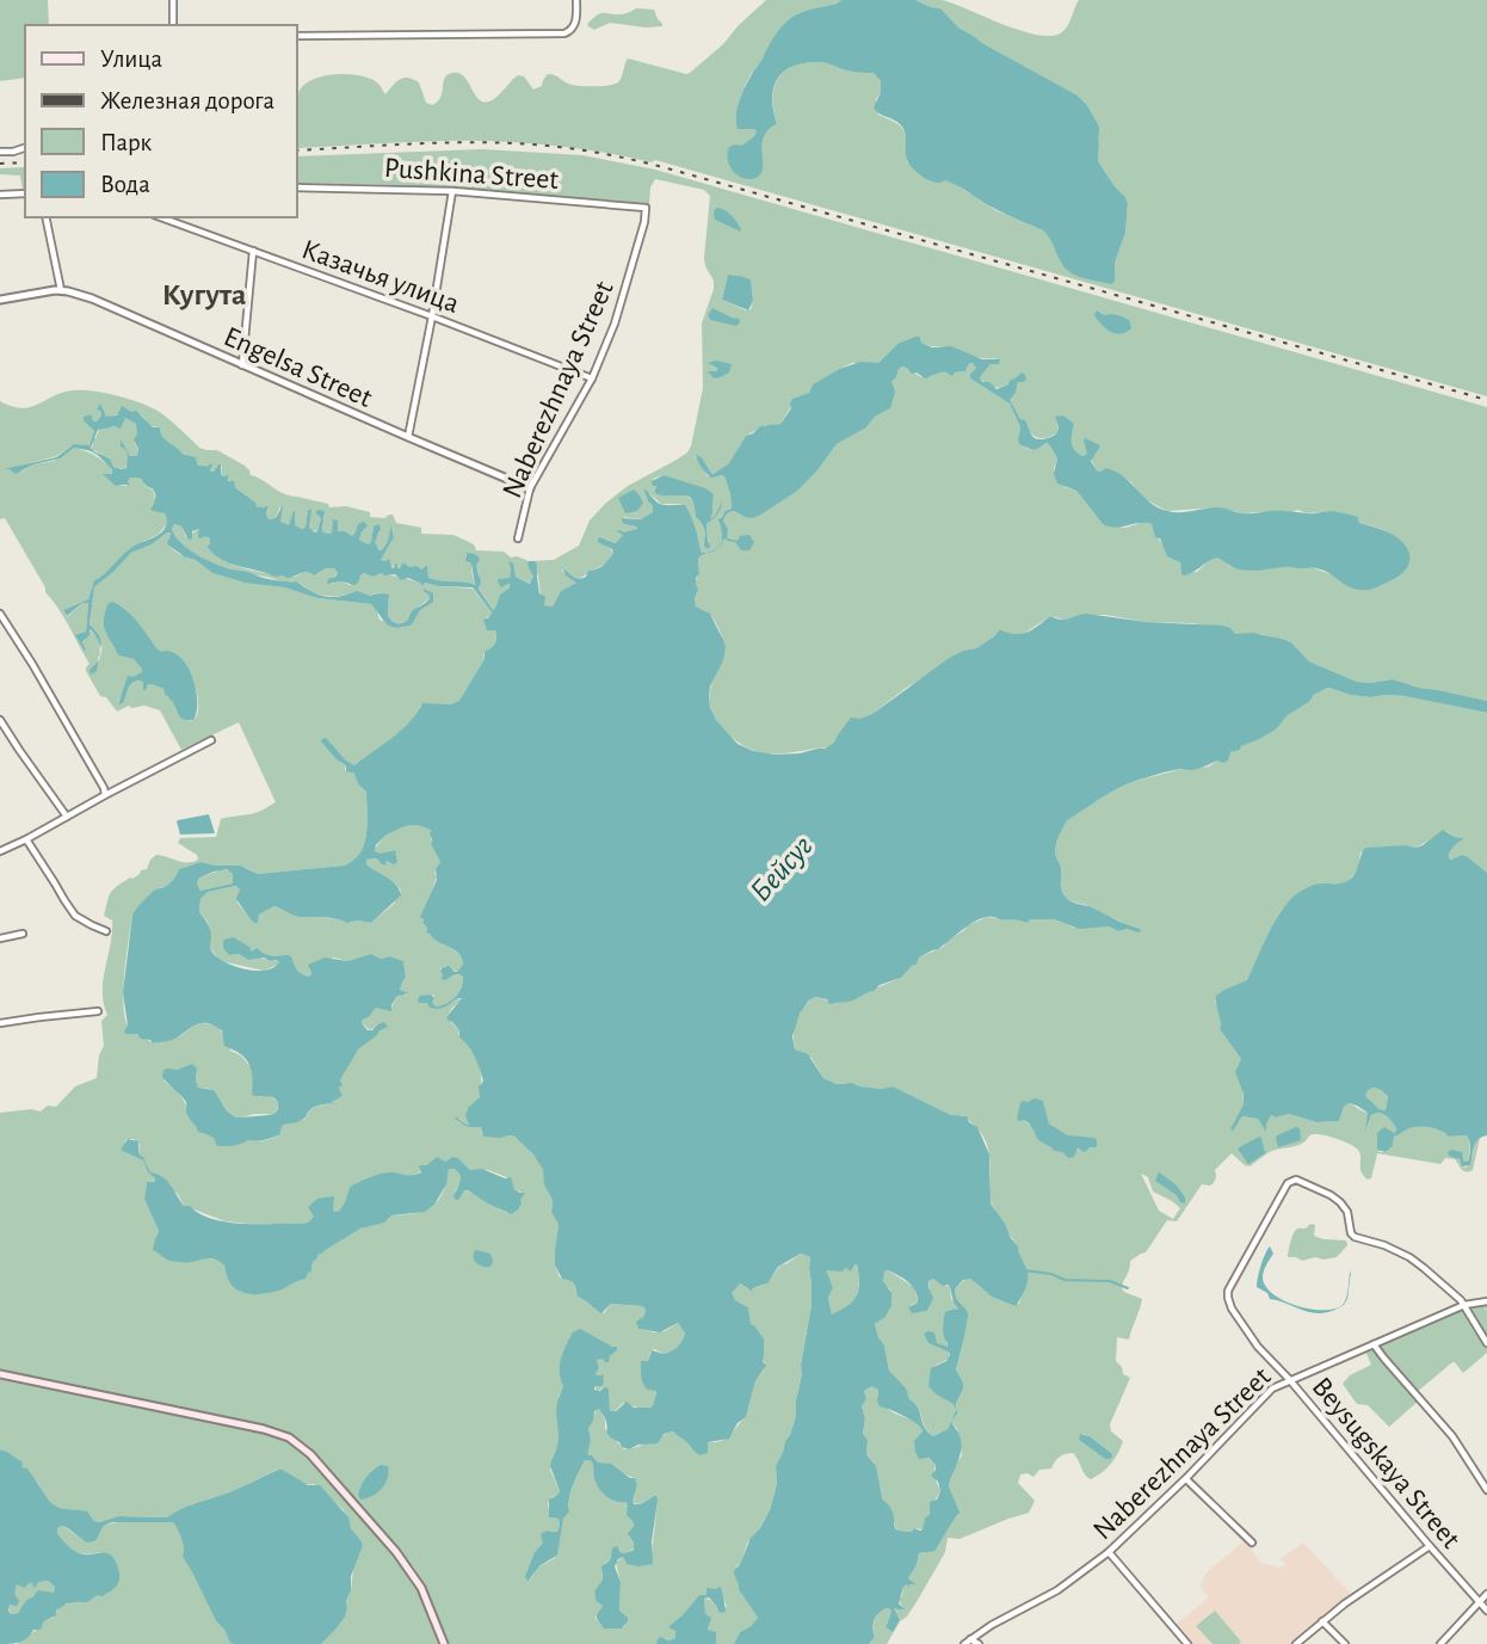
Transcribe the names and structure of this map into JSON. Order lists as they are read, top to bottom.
{
  "streets": {
    "street": [
      "Pushkina Street",
      "Казачья улица",
      "Engelsa Street",
      "Naberezhnaya Street",
      "Beysugskaya Street"
    ]
  },
  "crossings": [
    ["Pushkina Street", "Naberezhnaya Street"],
    ["Казачья улица", "Naberezhnaya Street"],
    ["Engelsa Street", "Naberezhnaya Street"],
    ["Naberezhnaya Street", "Beysugskaya Street"]
  ],
  "districts": ["Кугута"],
  "water": ["Бейсуг"],
  "legend": [
    "Улица",
    "Железная дорога",
    "Парк",
    "Вода"
  ]
}
